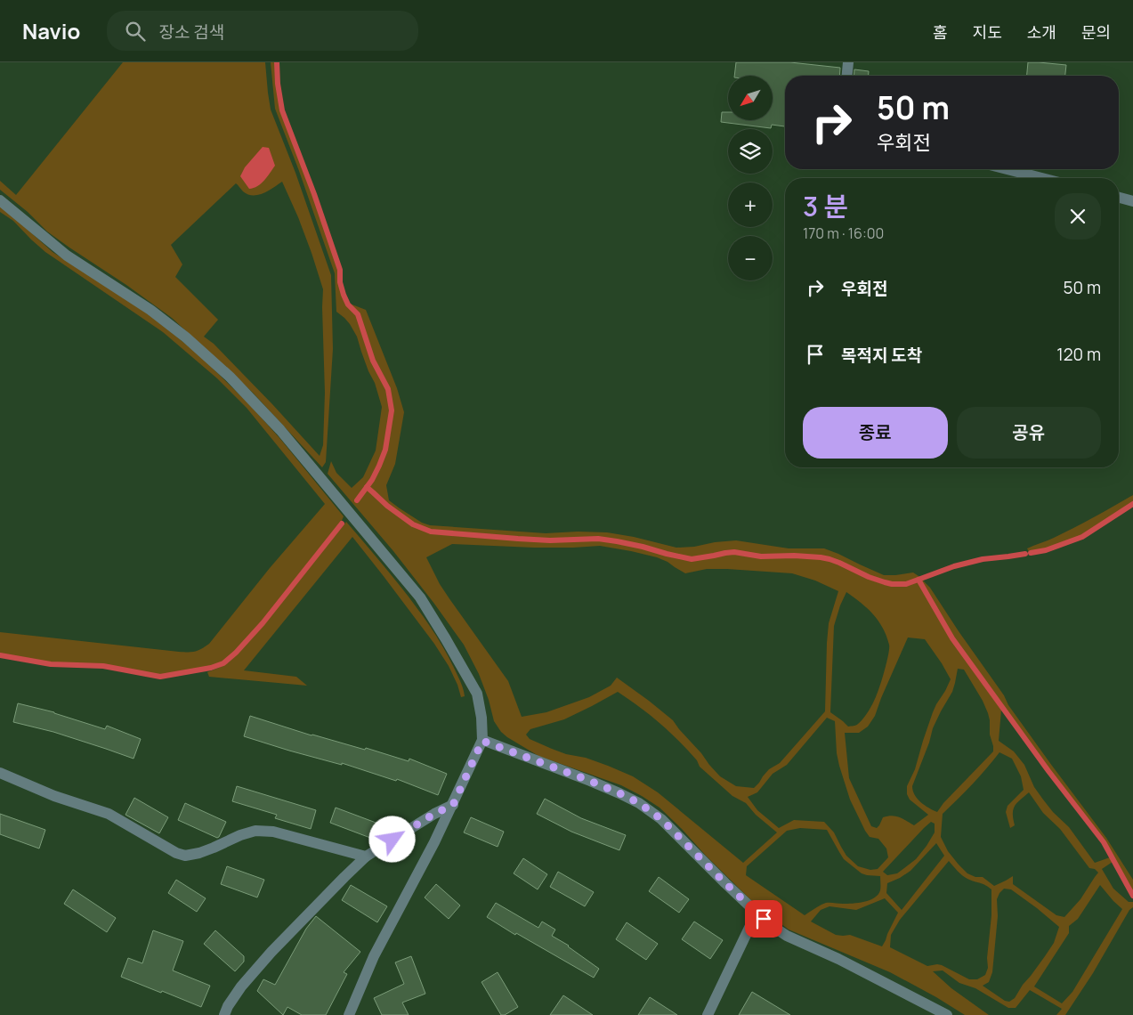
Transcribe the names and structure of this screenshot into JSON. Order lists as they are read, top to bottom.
{
  "north": "bottom left",
  "page": {
    "header": "Navio",
    "search": "장소 검색",
    "nav": [
      "홈",
      "지도",
      "소개",
      "문의"
    ],
    "map_buttons": ["+", "−"],
    "turn": ["50 m", "우회전"],
    "heading": ["3 분", "170 m · 16:00"],
    "list": [
      {
        "name": "우회전",
        "value": "50 m"
      },
      {
        "name": "목적지 도착",
        "value": "120 m"
      }
    ],
    "buttons": ["종료", "공유"]
  }
}
